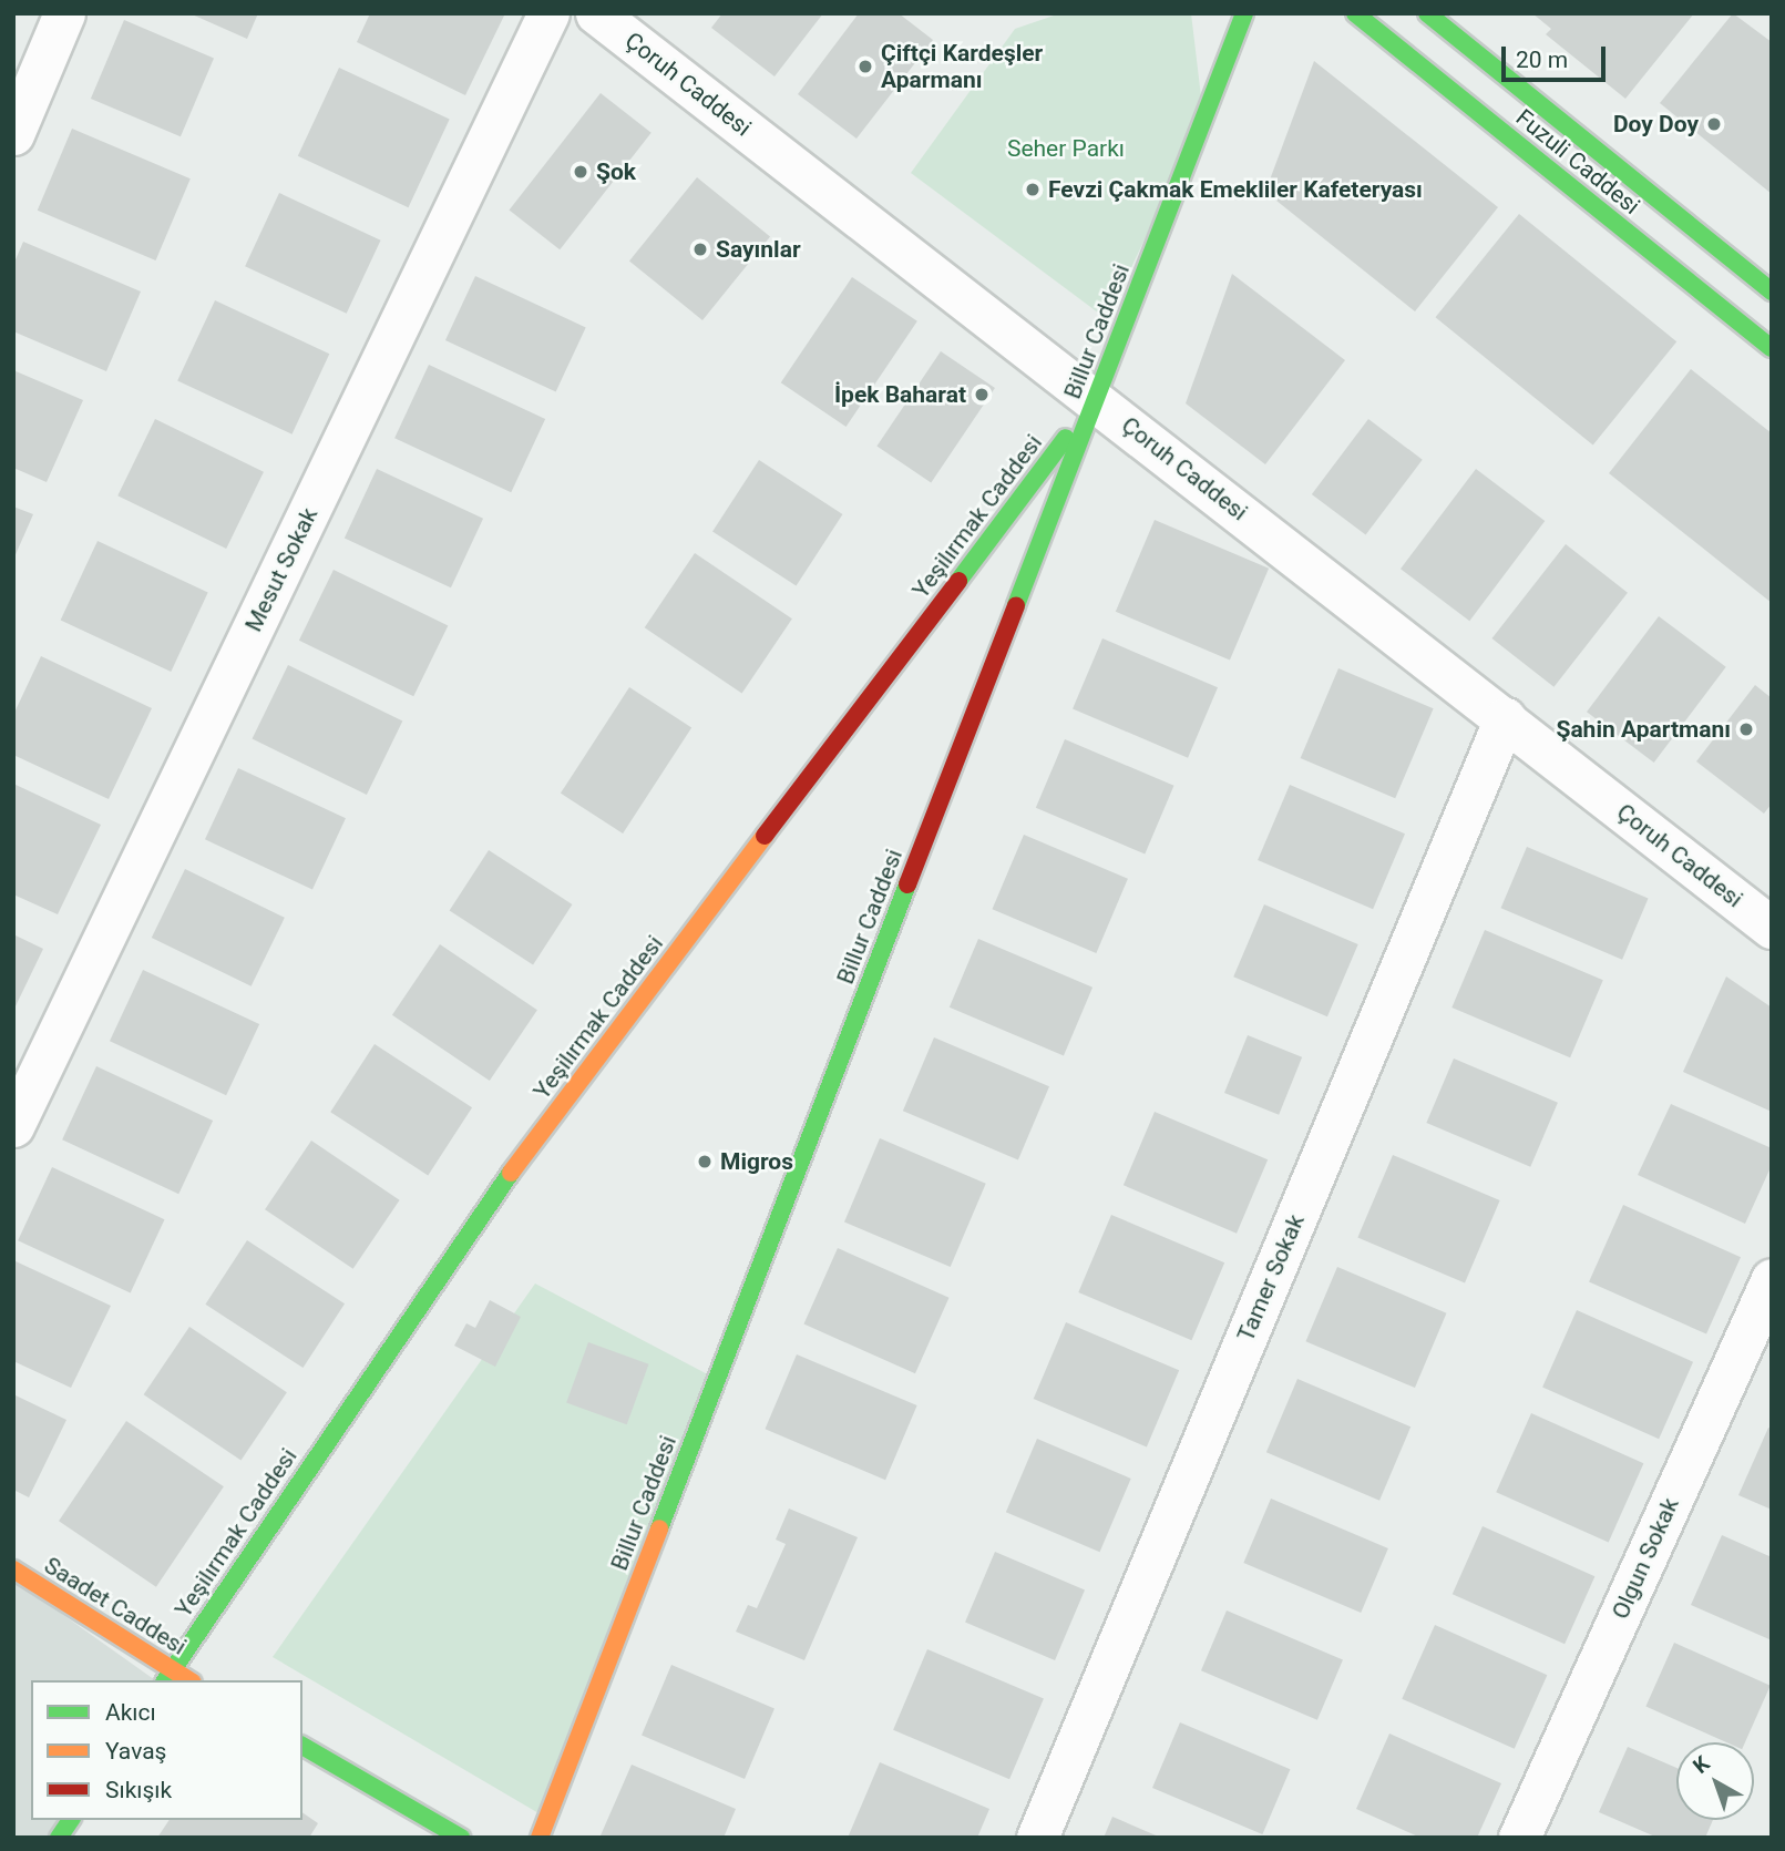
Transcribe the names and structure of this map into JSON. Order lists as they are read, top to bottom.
{
  "streets": {
    "street": [
      "Çoruh Caddesi",
      "Fuzuli Caddesi",
      "Billur Caddesi",
      "Yeşilırmak Caddesi",
      "Mesut Sokak",
      "Tamer Sokak",
      "Olgun Sokak",
      "Saadet Caddesi"
    ]
  },
  "crossings": [
    ["Çoruh Caddesi", "Billur Caddesi"],
    ["Çoruh Caddesi", "Yeşilırmak Caddesi"],
    ["Çoruh Caddesi", "Tamer Sokak"],
    ["Billur Caddesi", "Yeşilırmak Caddesi"],
    ["Yeşilırmak Caddesi", "Saadet Caddesi"]
  ],
  "parks": ["Seher Parkı"],
  "places": [
    "Çiftçi Kardeşler Aparmanı",
    "Doy Doy",
    "Şok",
    "Fevzi Çakmak Emekliler Kafeteryası",
    "Sayınlar",
    "İpek Baharat",
    "Şahin Apartmanı",
    "Migros"
  ],
  "legend": ["Akıcı", "Yavaş", "Sıkışık"],
  "scale_bar": "20 m",
  "north": "top left"
}
